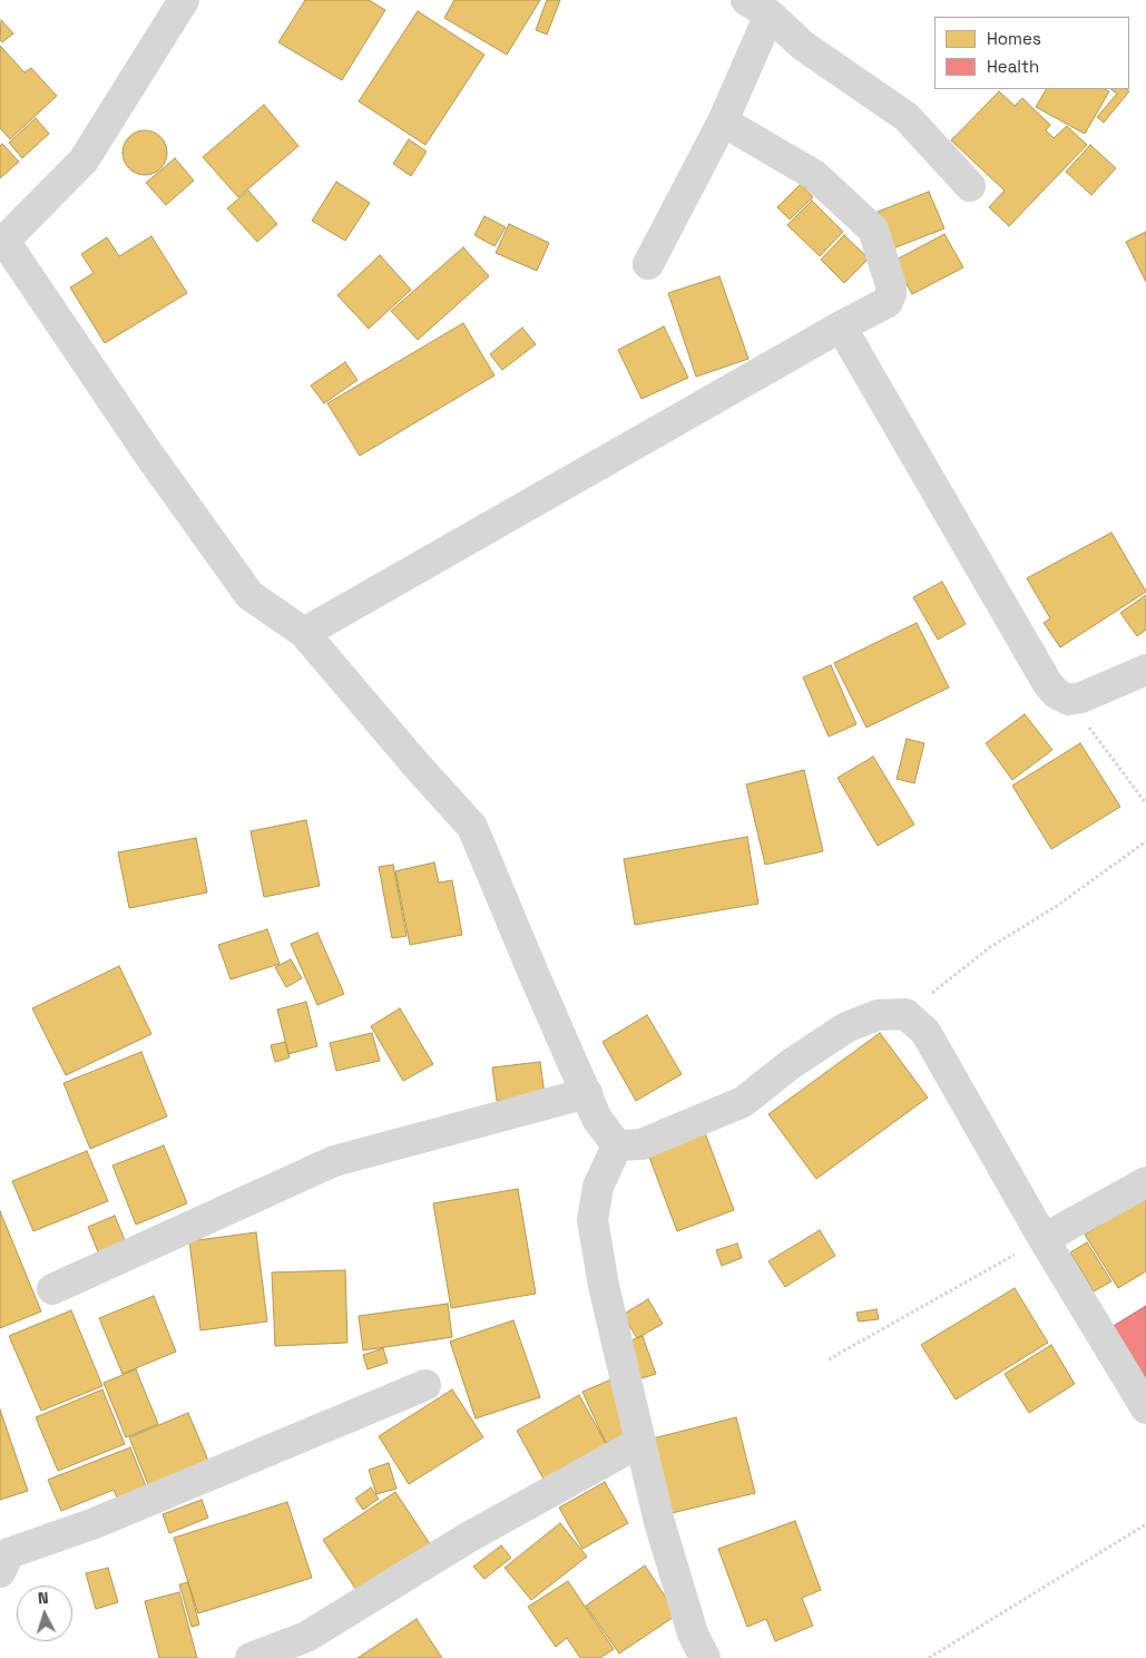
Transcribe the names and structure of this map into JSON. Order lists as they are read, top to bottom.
{
  "legend": ["Homes", "Health"],
  "north": "top"
}
